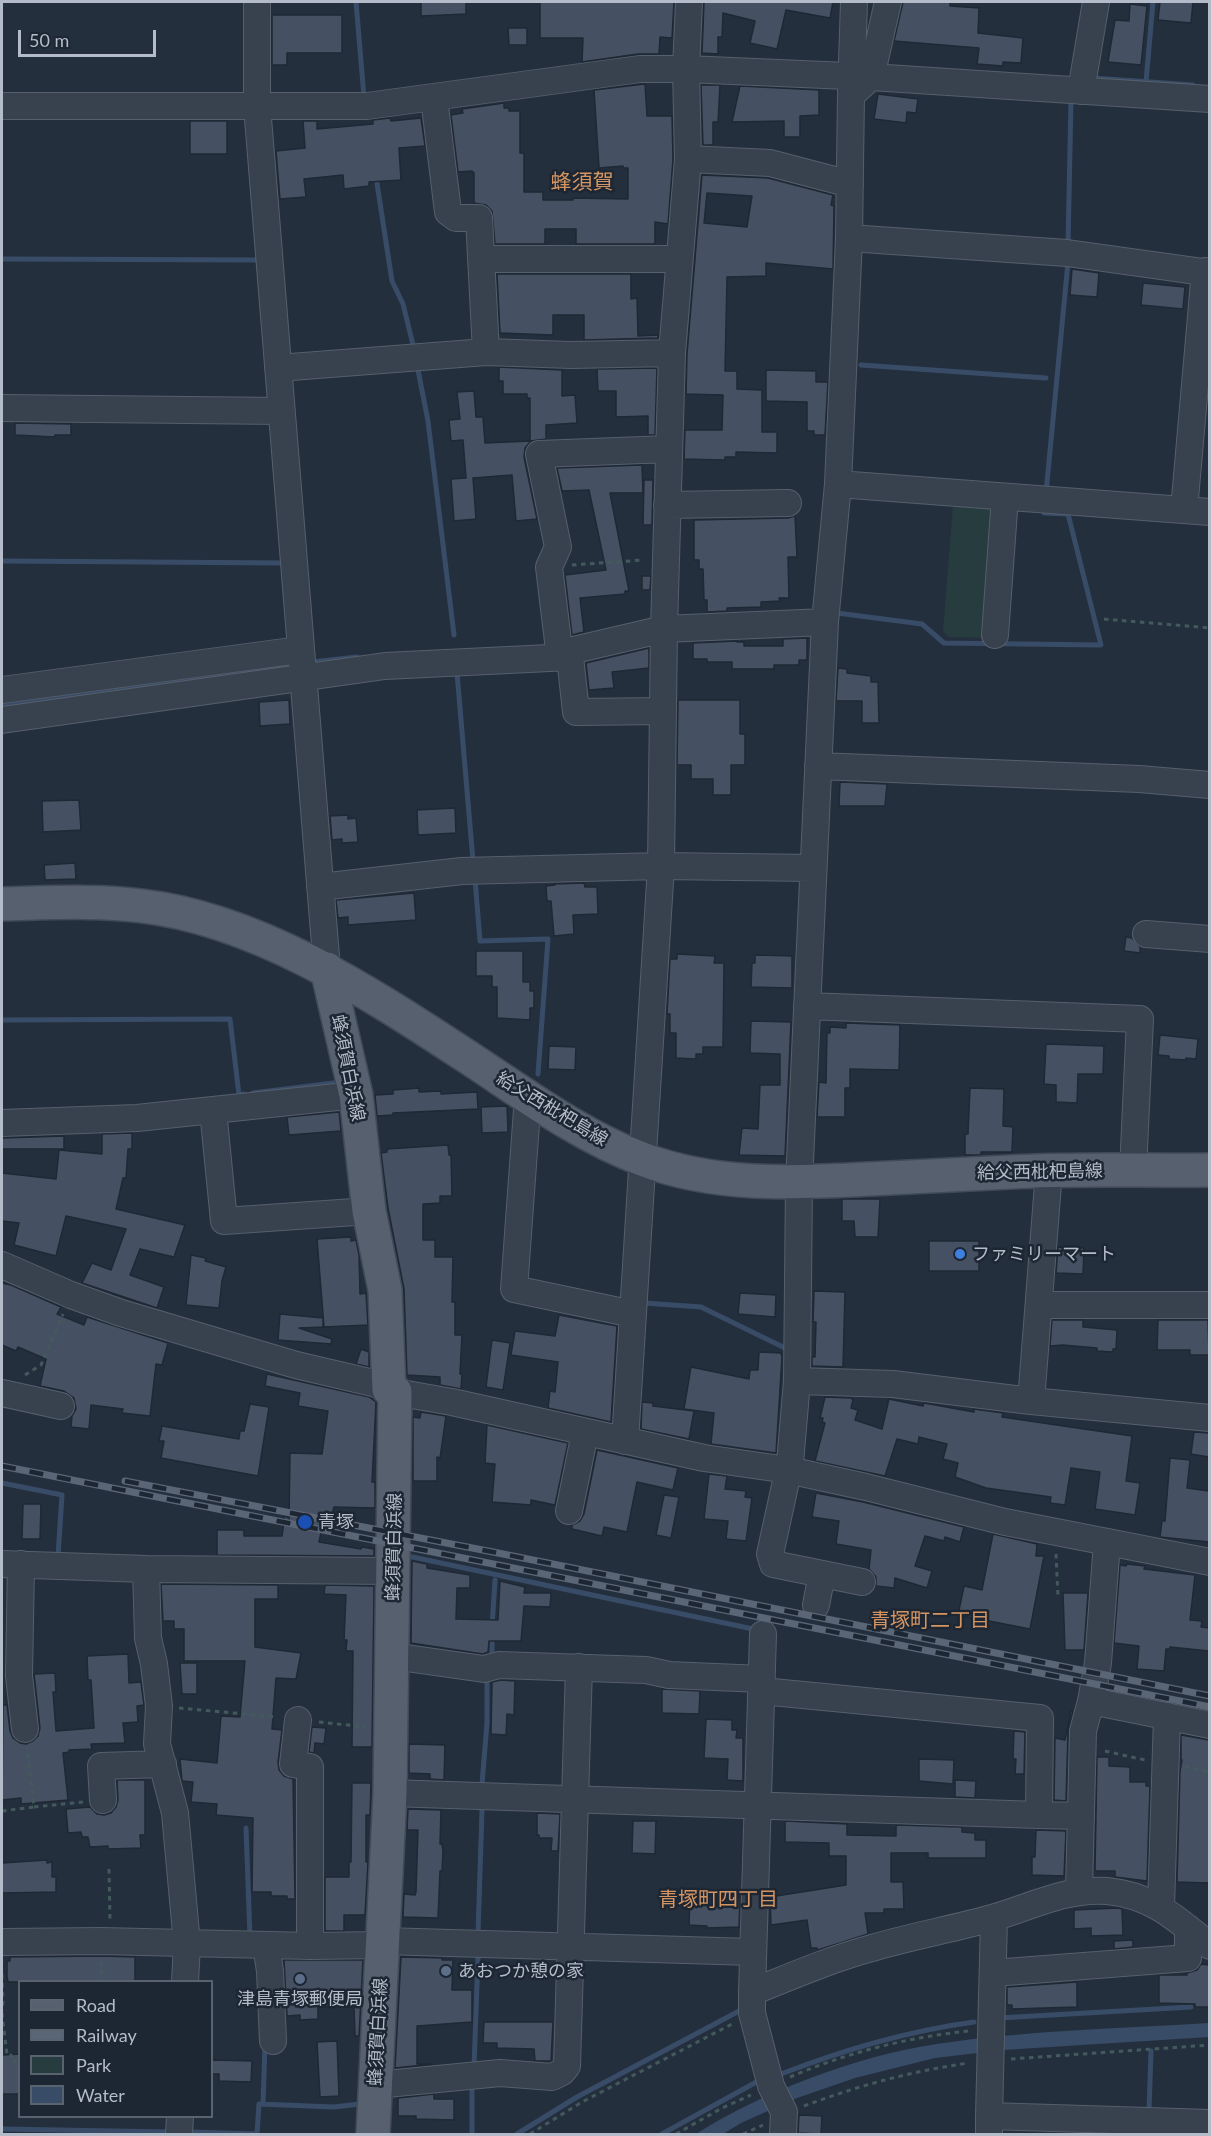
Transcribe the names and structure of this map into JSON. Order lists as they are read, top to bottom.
{
  "streets": {
    "main road": ["蜂須賀白浜線", "給父西枇杷島線"]
  },
  "crossings": [
    ["蜂須賀白浜線", "給父西枇杷島線"]
  ],
  "districts": ["蜂須賀", "青塚町二丁目", "青塚町四丁目"],
  "places": [
    "ファミリーマート",
    "青塚",
    "あおつか憩の家",
    "津島青塚郵便局"
  ],
  "legend": [
    "Road",
    "Railway",
    "Park",
    "Water"
  ],
  "scale_bar": "50 m"
}
